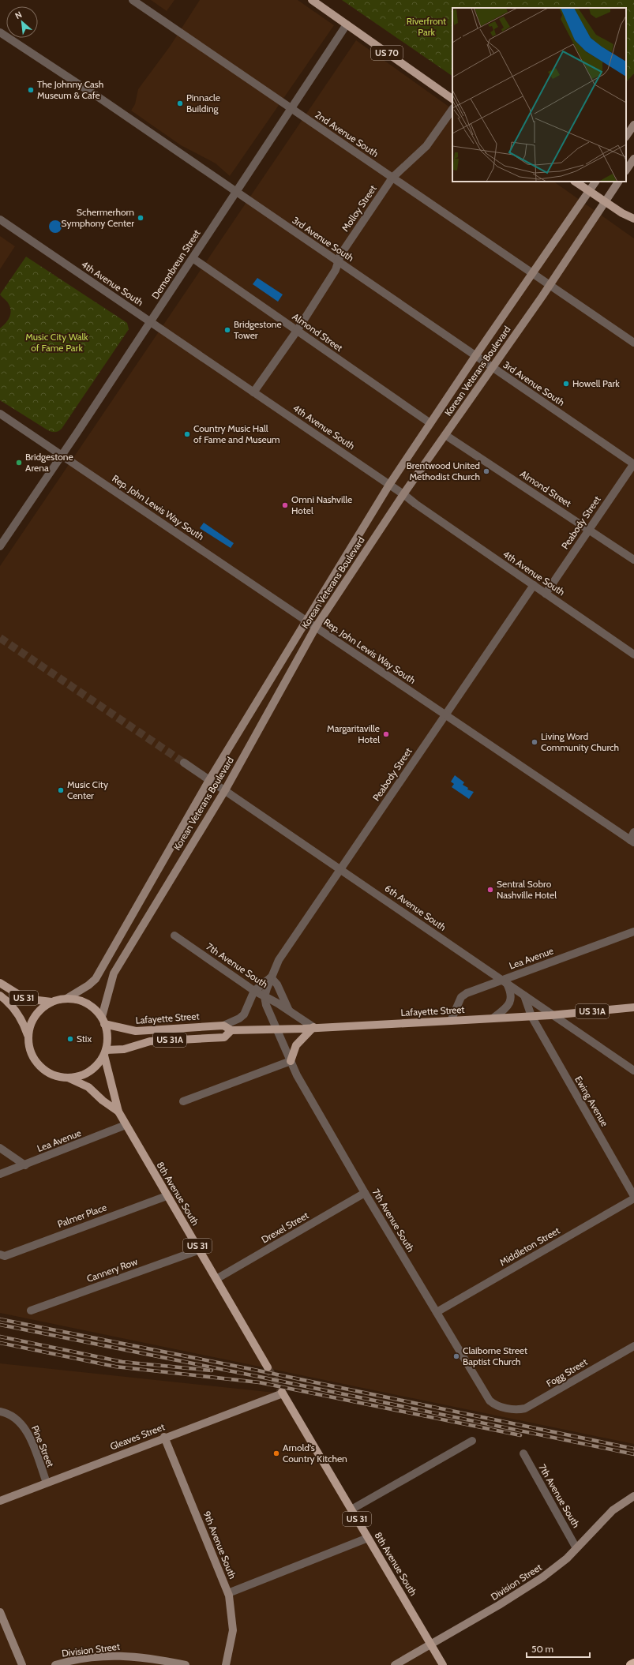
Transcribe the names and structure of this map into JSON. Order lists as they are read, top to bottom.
{
  "streets": {
    "main road": [
      "US 70",
      "Korean Veterans Boulevard",
      "US 31",
      "Lafayette Street",
      "US 31A",
      "8th Avenue South",
      "Gleaves Street",
      "9th Avenue South",
      "Division Street"
    ],
    "street": [
      "2nd Avenue South",
      "Molloy Street",
      "3rd Avenue South",
      "Demonbreun Street",
      "4th Avenue South",
      "Almond Street",
      "Rep. John Lewis Way South",
      "Peabody Street",
      "6th Avenue South",
      "Lea Avenue",
      "7th Avenue South",
      "Ewing Avenue",
      "Palmer Place",
      "Drexel Street",
      "Middleton Street",
      "Cannery Row",
      "Fogg Street",
      "Pine Street"
    ]
  },
  "crossings": [
    ["US 70", "Demonbreun Street"],
    ["2nd Avenue South", "Molloy Street"],
    ["2nd Avenue South", "Demonbreun Street"],
    ["2nd Avenue South", "Korean Veterans Boulevard"],
    ["Molloy Street", "3rd Avenue South"],
    ["Molloy Street", "4th Avenue South"],
    ["Molloy Street", "Almond Street"],
    ["3rd Avenue South", "Demonbreun Street"],
    ["3rd Avenue South", "Korean Veterans Boulevard"],
    ["3rd Avenue South", "Peabody Street"],
    ["Demonbreun Street", "4th Avenue South"],
    ["Demonbreun Street", "Almond Street"],
    ["Demonbreun Street", "Rep. John Lewis Way South"],
    ["4th Avenue South", "Korean Veterans Boulevard"],
    ["4th Avenue South", "Peabody Street"],
    ["Almond Street", "Korean Veterans Boulevard"],
    ["Almond Street", "Peabody Street"],
    ["Korean Veterans Boulevard", "Rep. John Lewis Way South"],
    ["Korean Veterans Boulevard", "6th Avenue South"],
    ["Korean Veterans Boulevard", "US 31"],
    ["Korean Veterans Boulevard", "Lafayette Street"],
    ["Korean Veterans Boulevard", "8th Avenue South"],
    ["Rep. John Lewis Way South", "Peabody Street"],
    ["Peabody Street", "6th Avenue South"],
    ["Peabody Street", "7th Avenue South"],
    ["Peabody Street", "Lafayette Street"],
    ["6th Avenue South", "Lea Avenue"],
    ["6th Avenue South", "Lafayette Street"],
    ["6th Avenue South", "Ewing Avenue"],
    ["Lea Avenue", "Lafayette Street"],
    ["Lea Avenue", "8th Avenue South"],
    ["7th Avenue South", "Lafayette Street"],
    ["7th Avenue South", "Drexel Street"],
    ["7th Avenue South", "Middleton Street"],
    ["7th Avenue South", "Fogg Street"],
    ["7th Avenue South", "Division Street"],
    ["US 31", "Lafayette Street"],
    ["US 31", "8th Avenue South"],
    ["Lafayette Street", "Ewing Avenue"],
    ["Lafayette Street", "8th Avenue South"],
    ["8th Avenue South", "Palmer Place"],
    ["8th Avenue South", "Drexel Street"],
    ["8th Avenue South", "Cannery Row"],
    ["8th Avenue South", "Gleaves Street"],
    ["8th Avenue South", "Division Street"],
    ["Gleaves Street", "Pine Street"],
    ["Gleaves Street", "9th Avenue South"]
  ],
  "parks": ["Riverfront Park", "Music City Walk of Fame Park"],
  "places": [
    "The Johnny Cash Museum & Cafe",
    "Pinnacle Building",
    "Schermerhorn Symphony Center",
    "Bridgestone Tower",
    "Howell Park",
    "Country Music Hall of Fame and Museum",
    "Bridgestone Arena",
    "Brentwood United Methodist Church",
    "Omni Nashville Hotel",
    "Margaritaville Hotel",
    "Living Word Community Church",
    "Music City Center",
    "Sentral Sobro Nashville Hotel",
    "Stix",
    "Claiborne Street Baptist Church",
    "Arnold's Country Kitchen"
  ],
  "scale_bar": "50 m",
  "north": "top left"
}
